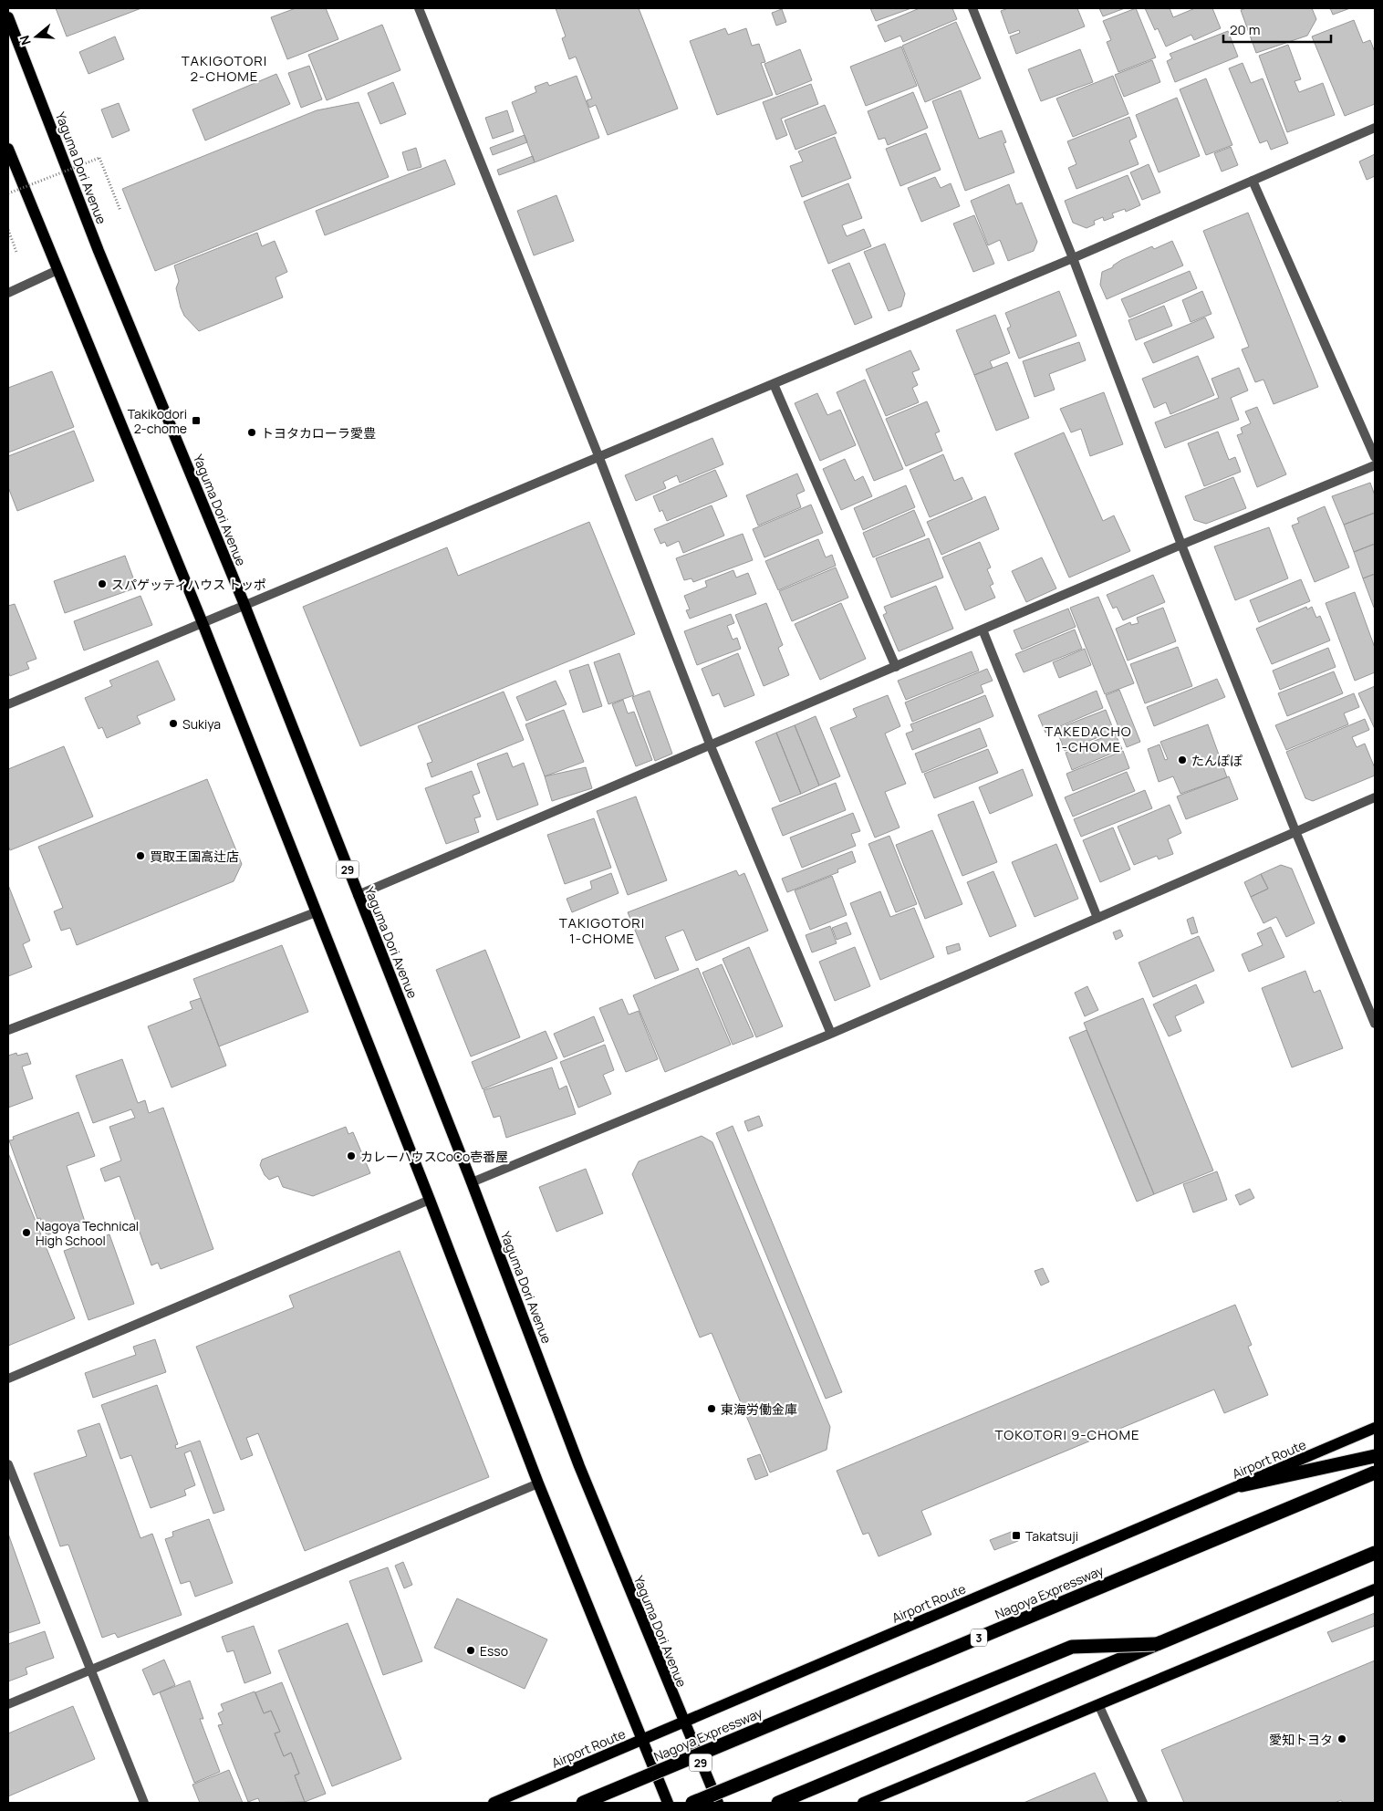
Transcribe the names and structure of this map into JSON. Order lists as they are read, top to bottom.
{
  "streets": {
    "highway": ["Nagoya Expressway", "3"],
    "main road": ["Yaguma Dori Avenue", "29", "Airport Route"]
  },
  "crossings": [
    ["Yaguma Dori Avenue", "Airport Route"]
  ],
  "districts": [
    "TAKIGOTORI 2-CHOME",
    "TAKEDACHO 1-CHOME",
    "TAKIGOTORI 1-CHOME",
    "TOKOTORI 9-CHOME"
  ],
  "places": {
    "transit": ["Takikodori 2-chome", "Takatsuji"],
    "other": [
      "トヨタカローラ愛豊",
      "スパゲッティハウス トッポ",
      "Sukiya",
      "たんぽぽ",
      "買取王国高辻店",
      "カレーハウスCoCo壱番屋",
      "Nagoya Technical High School",
      "東海労働金庫",
      "Esso",
      "愛知トヨタ"
    ]
  },
  "scale_bar": "20 m",
  "north": "left"
}
